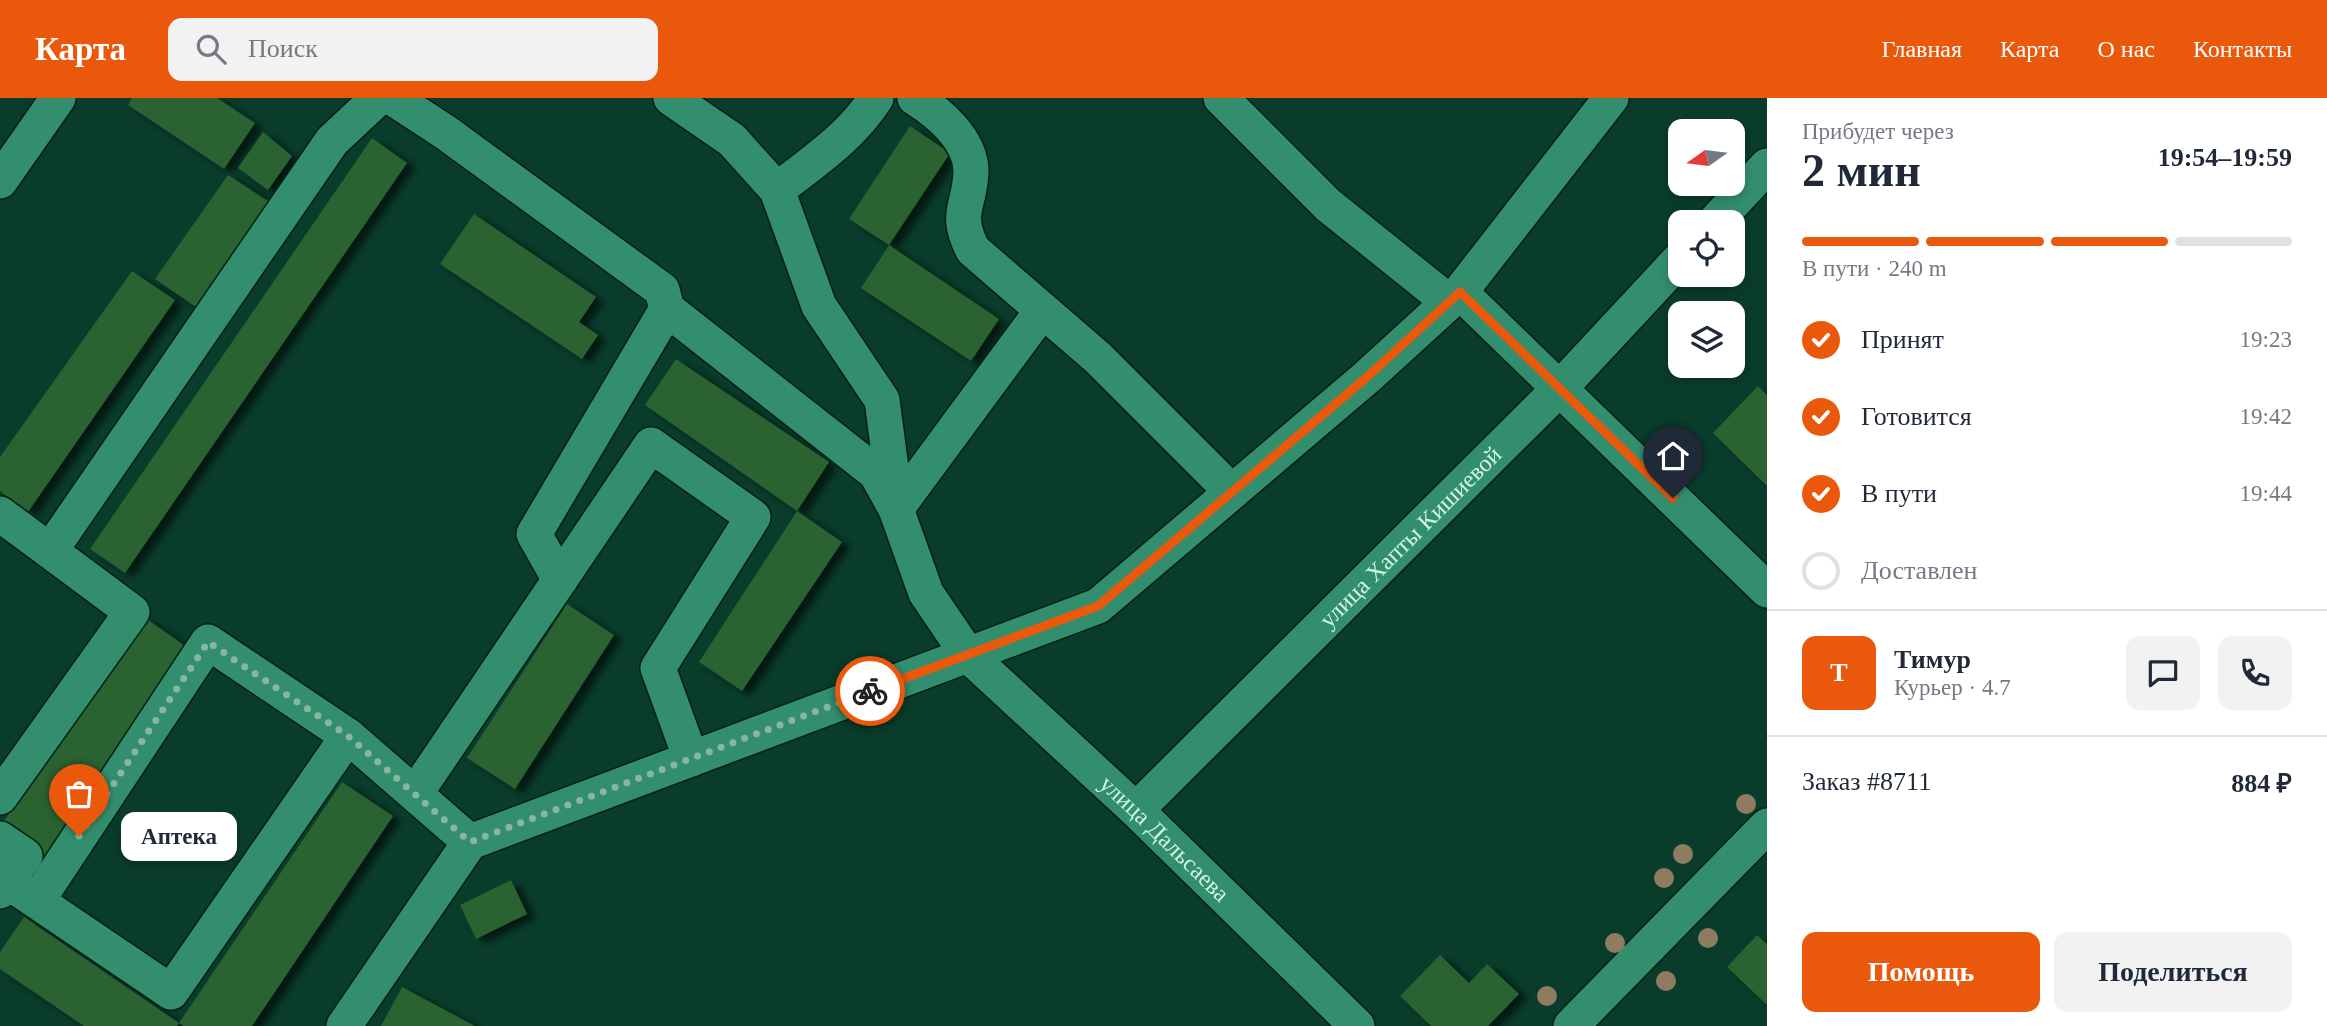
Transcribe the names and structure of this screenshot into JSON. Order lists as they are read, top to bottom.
{
  "streets": {
    "street": ["улица Хапты Кишиевой", "улица Дальсаева"]
  },
  "crossings": [
    ["улица Хапты Кишиевой", "улица Дальсаева"]
  ],
  "places": ["Аптека"],
  "north": "left",
  "page": {
    "header": "Карта",
    "search": "Поиск",
    "nav": [
      "Главная",
      "Карта",
      "О нас",
      "Контакты"
    ],
    "heading": ["2 мин", "Прибудет через", "19:54–19:59"],
    "panel": [
      "Тимур",
      "Курьер · 4.7",
      "Заказ #8711",
      "884 ₽"
    ],
    "bar": "В пути · 240 m",
    "list": [
      ["Принят", "19:23"],
      ["Готовится", "19:42"],
      ["В пути", "19:44"],
      "Доставлен"
    ],
    "round": "Т",
    "bubble": "Аптека",
    "buttons": ["Помощь", "Поделиться"]
  }
}
